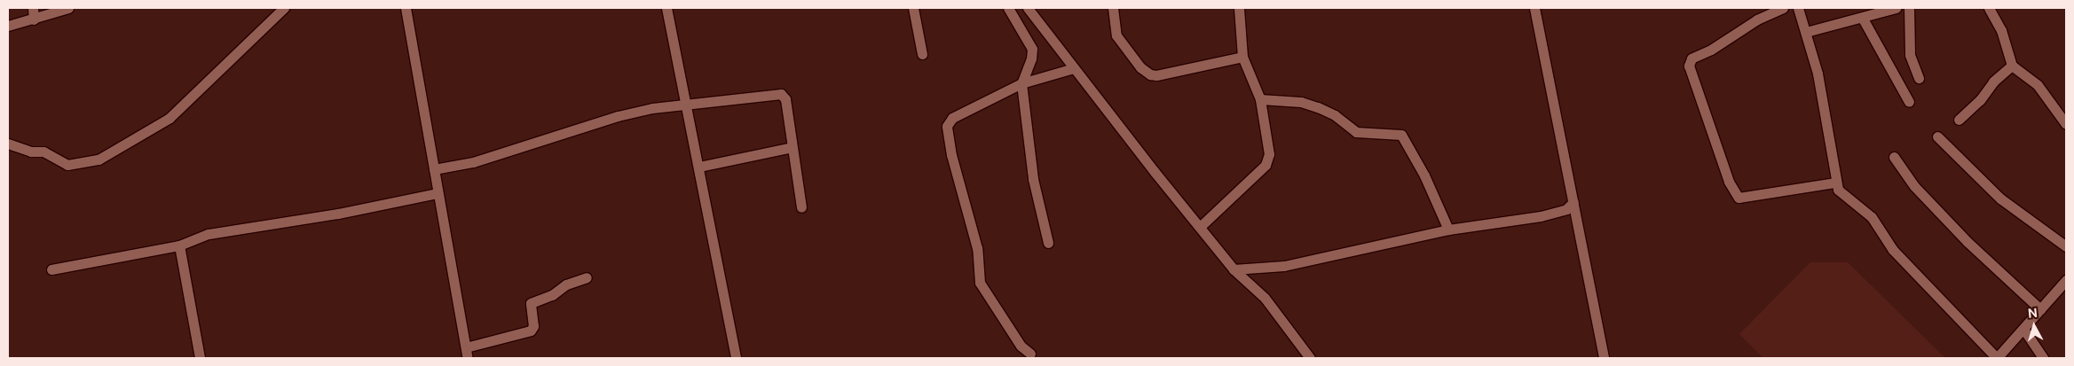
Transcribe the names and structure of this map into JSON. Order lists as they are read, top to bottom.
{
  "north": "top"
}
